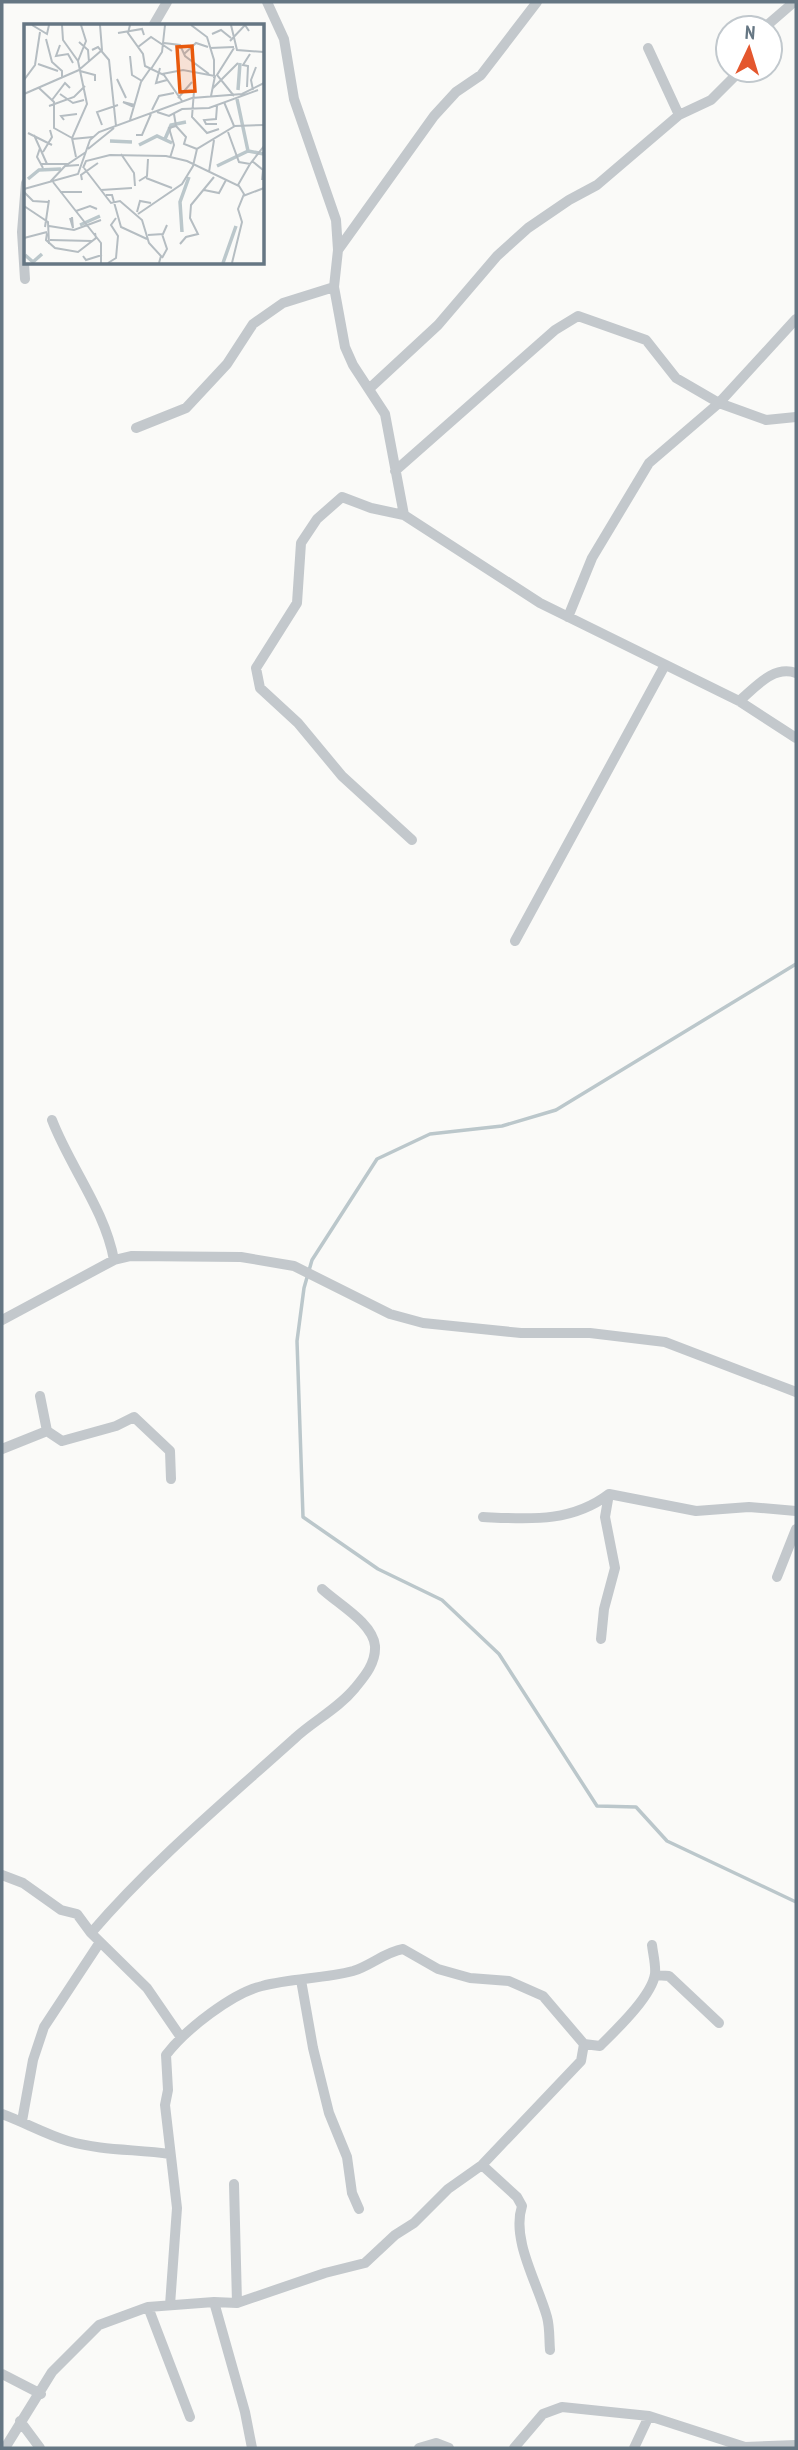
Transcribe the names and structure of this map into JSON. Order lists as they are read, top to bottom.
{
  "north": "top"
}
